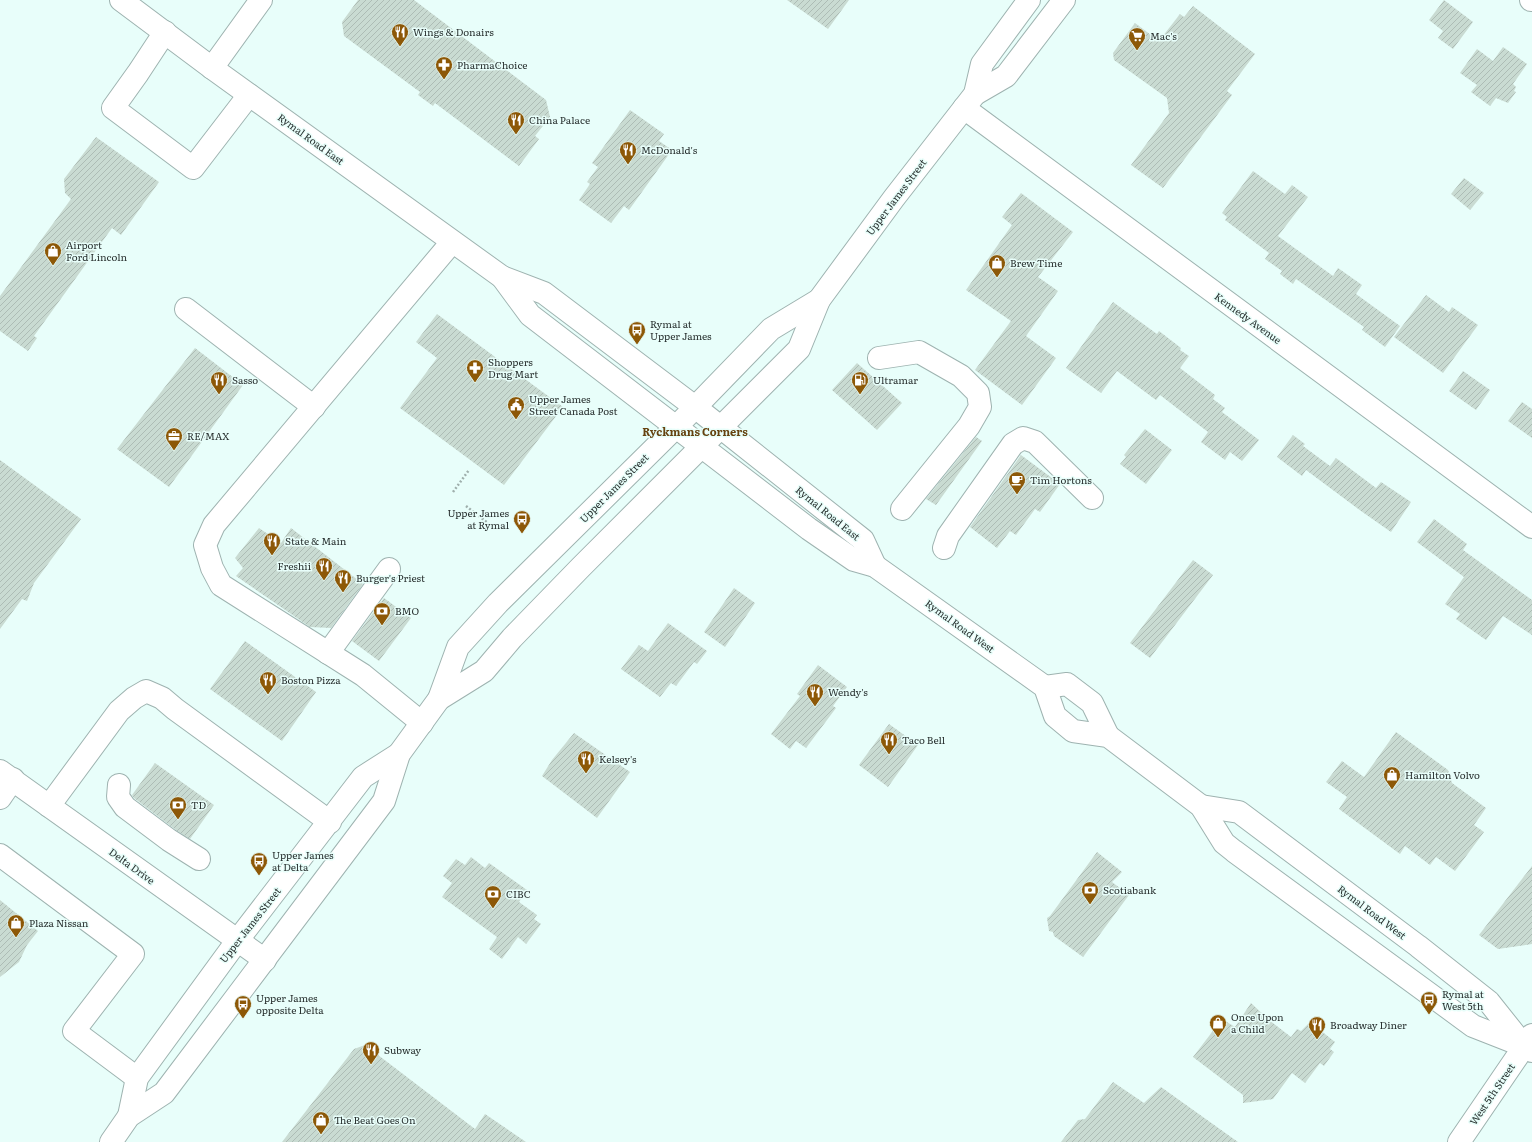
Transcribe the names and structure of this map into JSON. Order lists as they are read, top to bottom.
{
  "streets": {
    "main road": [
      "Rymal Road East",
      "Upper James Street",
      "Kennedy Avenue",
      "Rymal Road West",
      "Delta Drive",
      "West 5th Street"
    ]
  },
  "crossings": [
    ["Rymal Road East", "Upper James Street"],
    ["Rymal Road East", "Rymal Road West"],
    ["Upper James Street", "Kennedy Avenue"],
    ["Upper James Street", "Delta Drive"],
    ["Rymal Road West", "West 5th Street"]
  ],
  "districts": ["Ryckmans Corners"],
  "places": {
    "restaurant": [
      "Wings & Donairs",
      "China Palace",
      "McDonald's",
      "Sasso",
      "State & Main",
      "Freshii",
      "Burger's Priest",
      "Boston Pizza",
      "Wendy's",
      "Taco Bell",
      "Kelsey's",
      "Broadway Diner",
      "Subway"
    ],
    "supermarket": ["Mac's"],
    "pharmacy": ["PharmaChoice", "Shoppers Drug Mart"],
    "shop": [
      "Airport Ford Lincoln",
      "Brew Time",
      "Hamilton Volvo",
      "Plaza Nissan",
      "Once Upon a Child",
      "The Beat Goes On"
    ],
    "bus stop": [
      "Rymal at Upper James",
      "Upper James at Rymal",
      "Upper James at Delta",
      "Rymal at West 5th",
      "Upper James opposite Delta"
    ],
    "fuel station": ["Ultramar"],
    "public building": ["Upper James Street Canada Post"],
    "office": ["RE/MAX"],
    "cafe": ["Tim Hortons"],
    "bank": [
      "BMO",
      "TD",
      "Scotiabank",
      "CIBC"
    ]
  }
}
